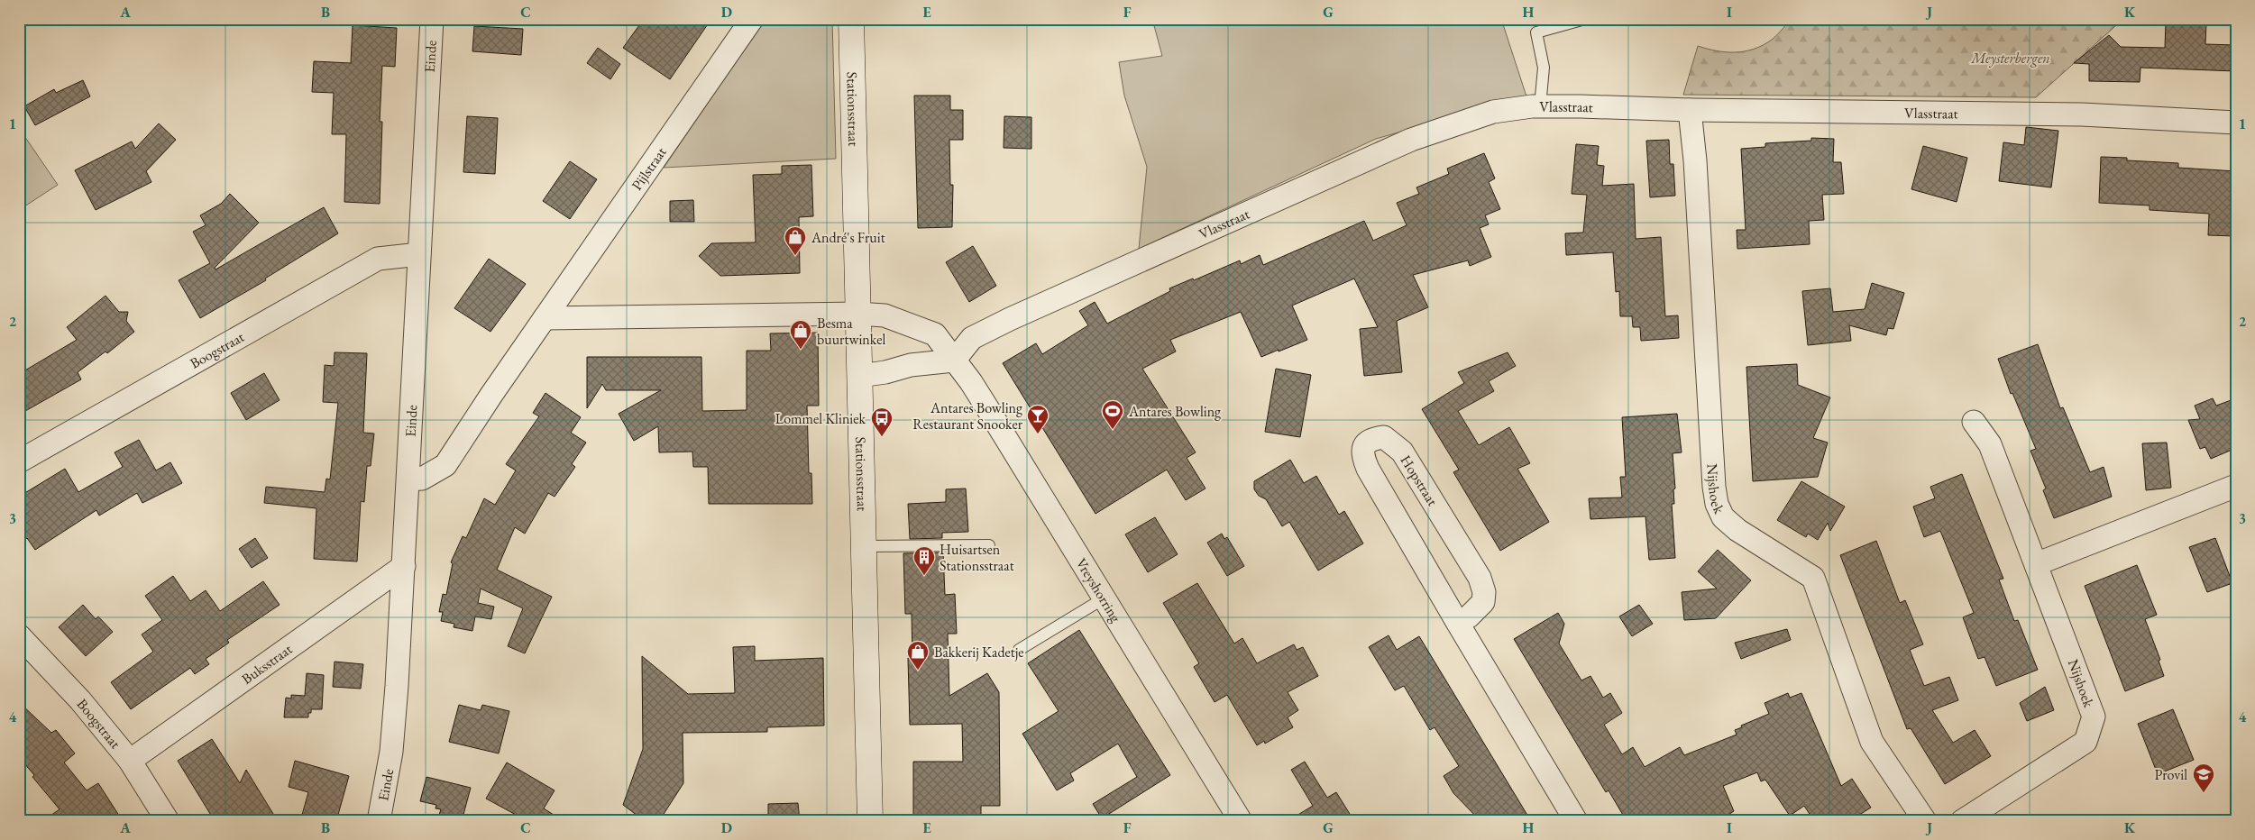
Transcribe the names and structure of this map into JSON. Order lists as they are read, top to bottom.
{
  "streets": {
    "main road": ["Stationsstraat"],
    "street": [
      "Einde",
      "Vlasstraat",
      "Pijlstraat",
      "Boogstraat",
      "Hopstraat",
      "Nijshoek",
      "Vreyshorring",
      "Buksstraat"
    ]
  },
  "crossings": [
    ["Einde", "Pijlstraat"],
    ["Einde", "Boogstraat"],
    ["Einde", "Buksstraat"],
    ["Vlasstraat", "Nijshoek"],
    ["Vlasstraat", "Vreyshorring"],
    ["Stationsstraat", "Vreyshorring"],
    ["Boogstraat", "Buksstraat"]
  ],
  "parks": ["Meysterbergen"],
  "places": {
    "shop": ["André's Fruit", "Besma buurtwinkel", "Bakkerij Kadetje"],
    "sports": ["Antares Bowling"],
    "bar": ["Antares Bowling Restaurant Snooker"],
    "bus stop": ["Lommel Kliniek"],
    "building": ["Huisartsen Stationsstraat"],
    "school or university": ["Provil"]
  },
  "grid": {
    "columns": [
      "A",
      "B",
      "C",
      "D",
      "E",
      "F",
      "G",
      "H",
      "I",
      "J",
      "K"
    ],
    "rows": [
      "1",
      "2",
      "3",
      "4"
    ]
  }
}
